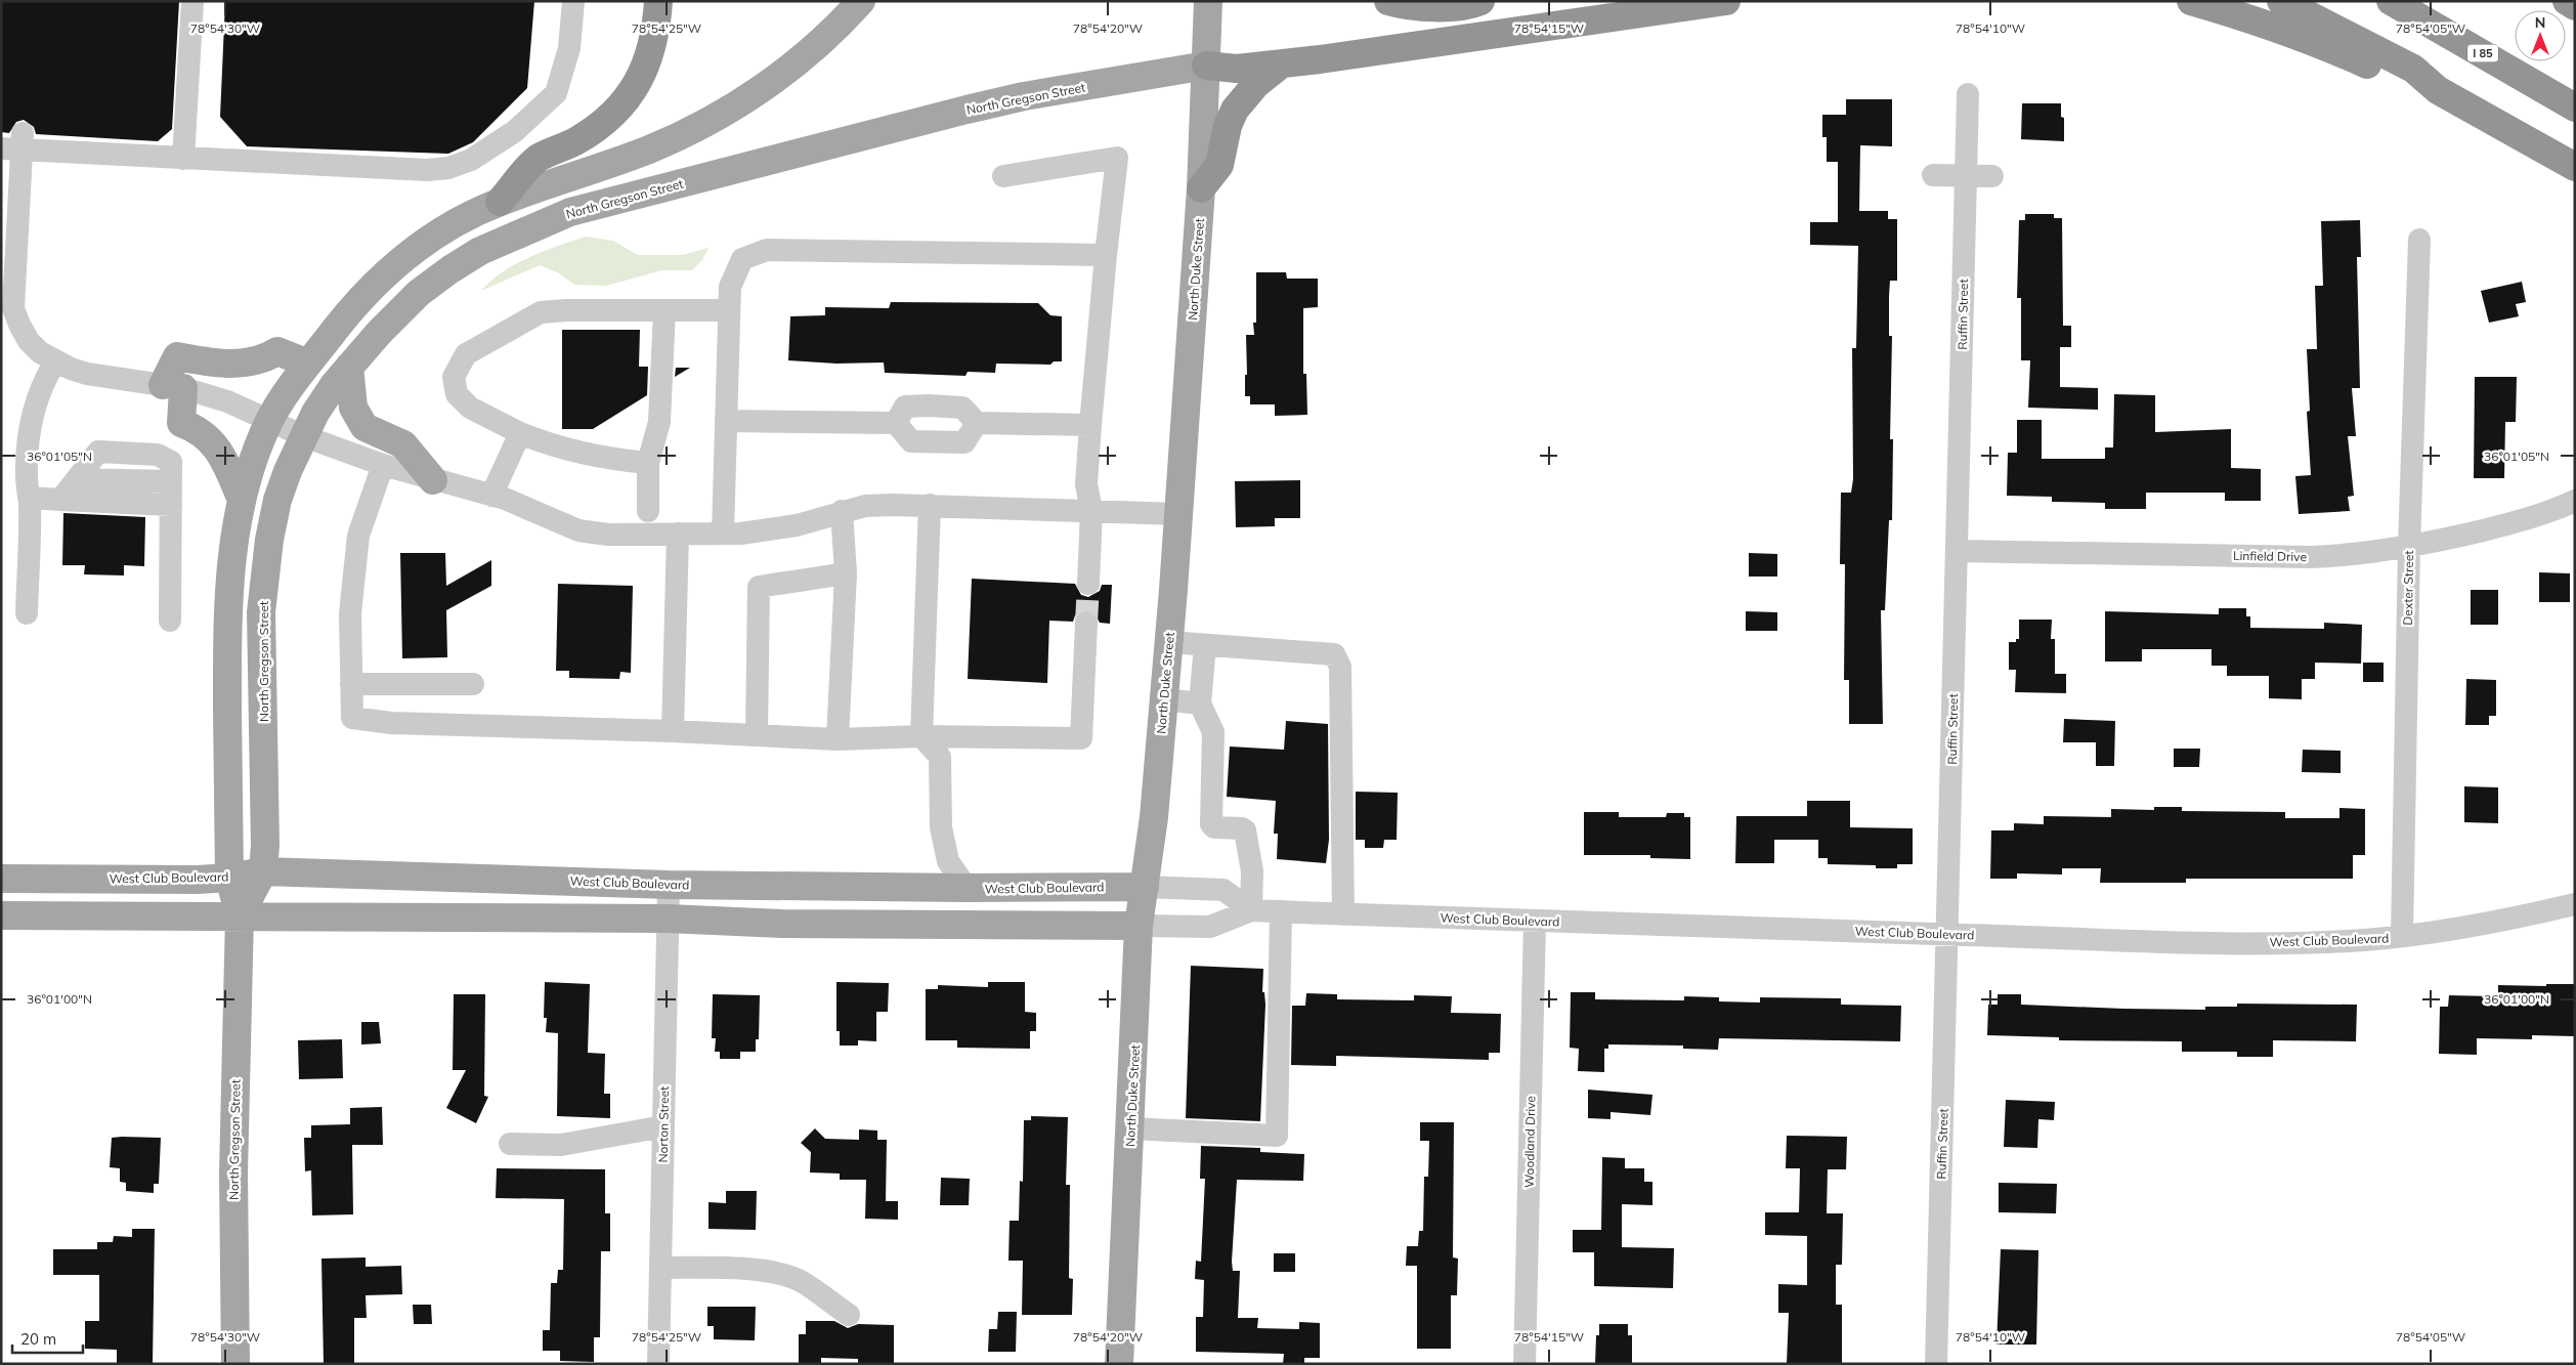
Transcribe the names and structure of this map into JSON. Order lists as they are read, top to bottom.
{
  "streets": {
    "highway": ["I 85"],
    "main road": ["North Gregson Street", "North Duke Street", "West Club Boulevard"],
    "street": [
      "Ruffin Street",
      "Linfield Drive",
      "Dexter Street",
      "Norton Street",
      "Woodland Drive"
    ]
  },
  "crossings": [
    ["North Gregson Street", "North Duke Street"],
    ["North Gregson Street", "West Club Boulevard"],
    ["North Duke Street", "West Club Boulevard"],
    ["Ruffin Street", "Linfield Drive"],
    ["Ruffin Street", "West Club Boulevard"],
    ["Linfield Drive", "Dexter Street"],
    ["Dexter Street", "West Club Boulevard"],
    ["West Club Boulevard", "Norton Street"],
    ["West Club Boulevard", "Woodland Drive"]
  ],
  "scale_bar": "20 m",
  "north": "top",
  "coordinates": [
    "78°54'30\"W",
    "78°54'25\"W",
    "78°54'20\"W",
    "78°54'15\"W",
    "78°54'10\"W",
    "78°54'05\"W",
    "36°01'05\"N",
    "36°01'00\"N"
  ]
}
